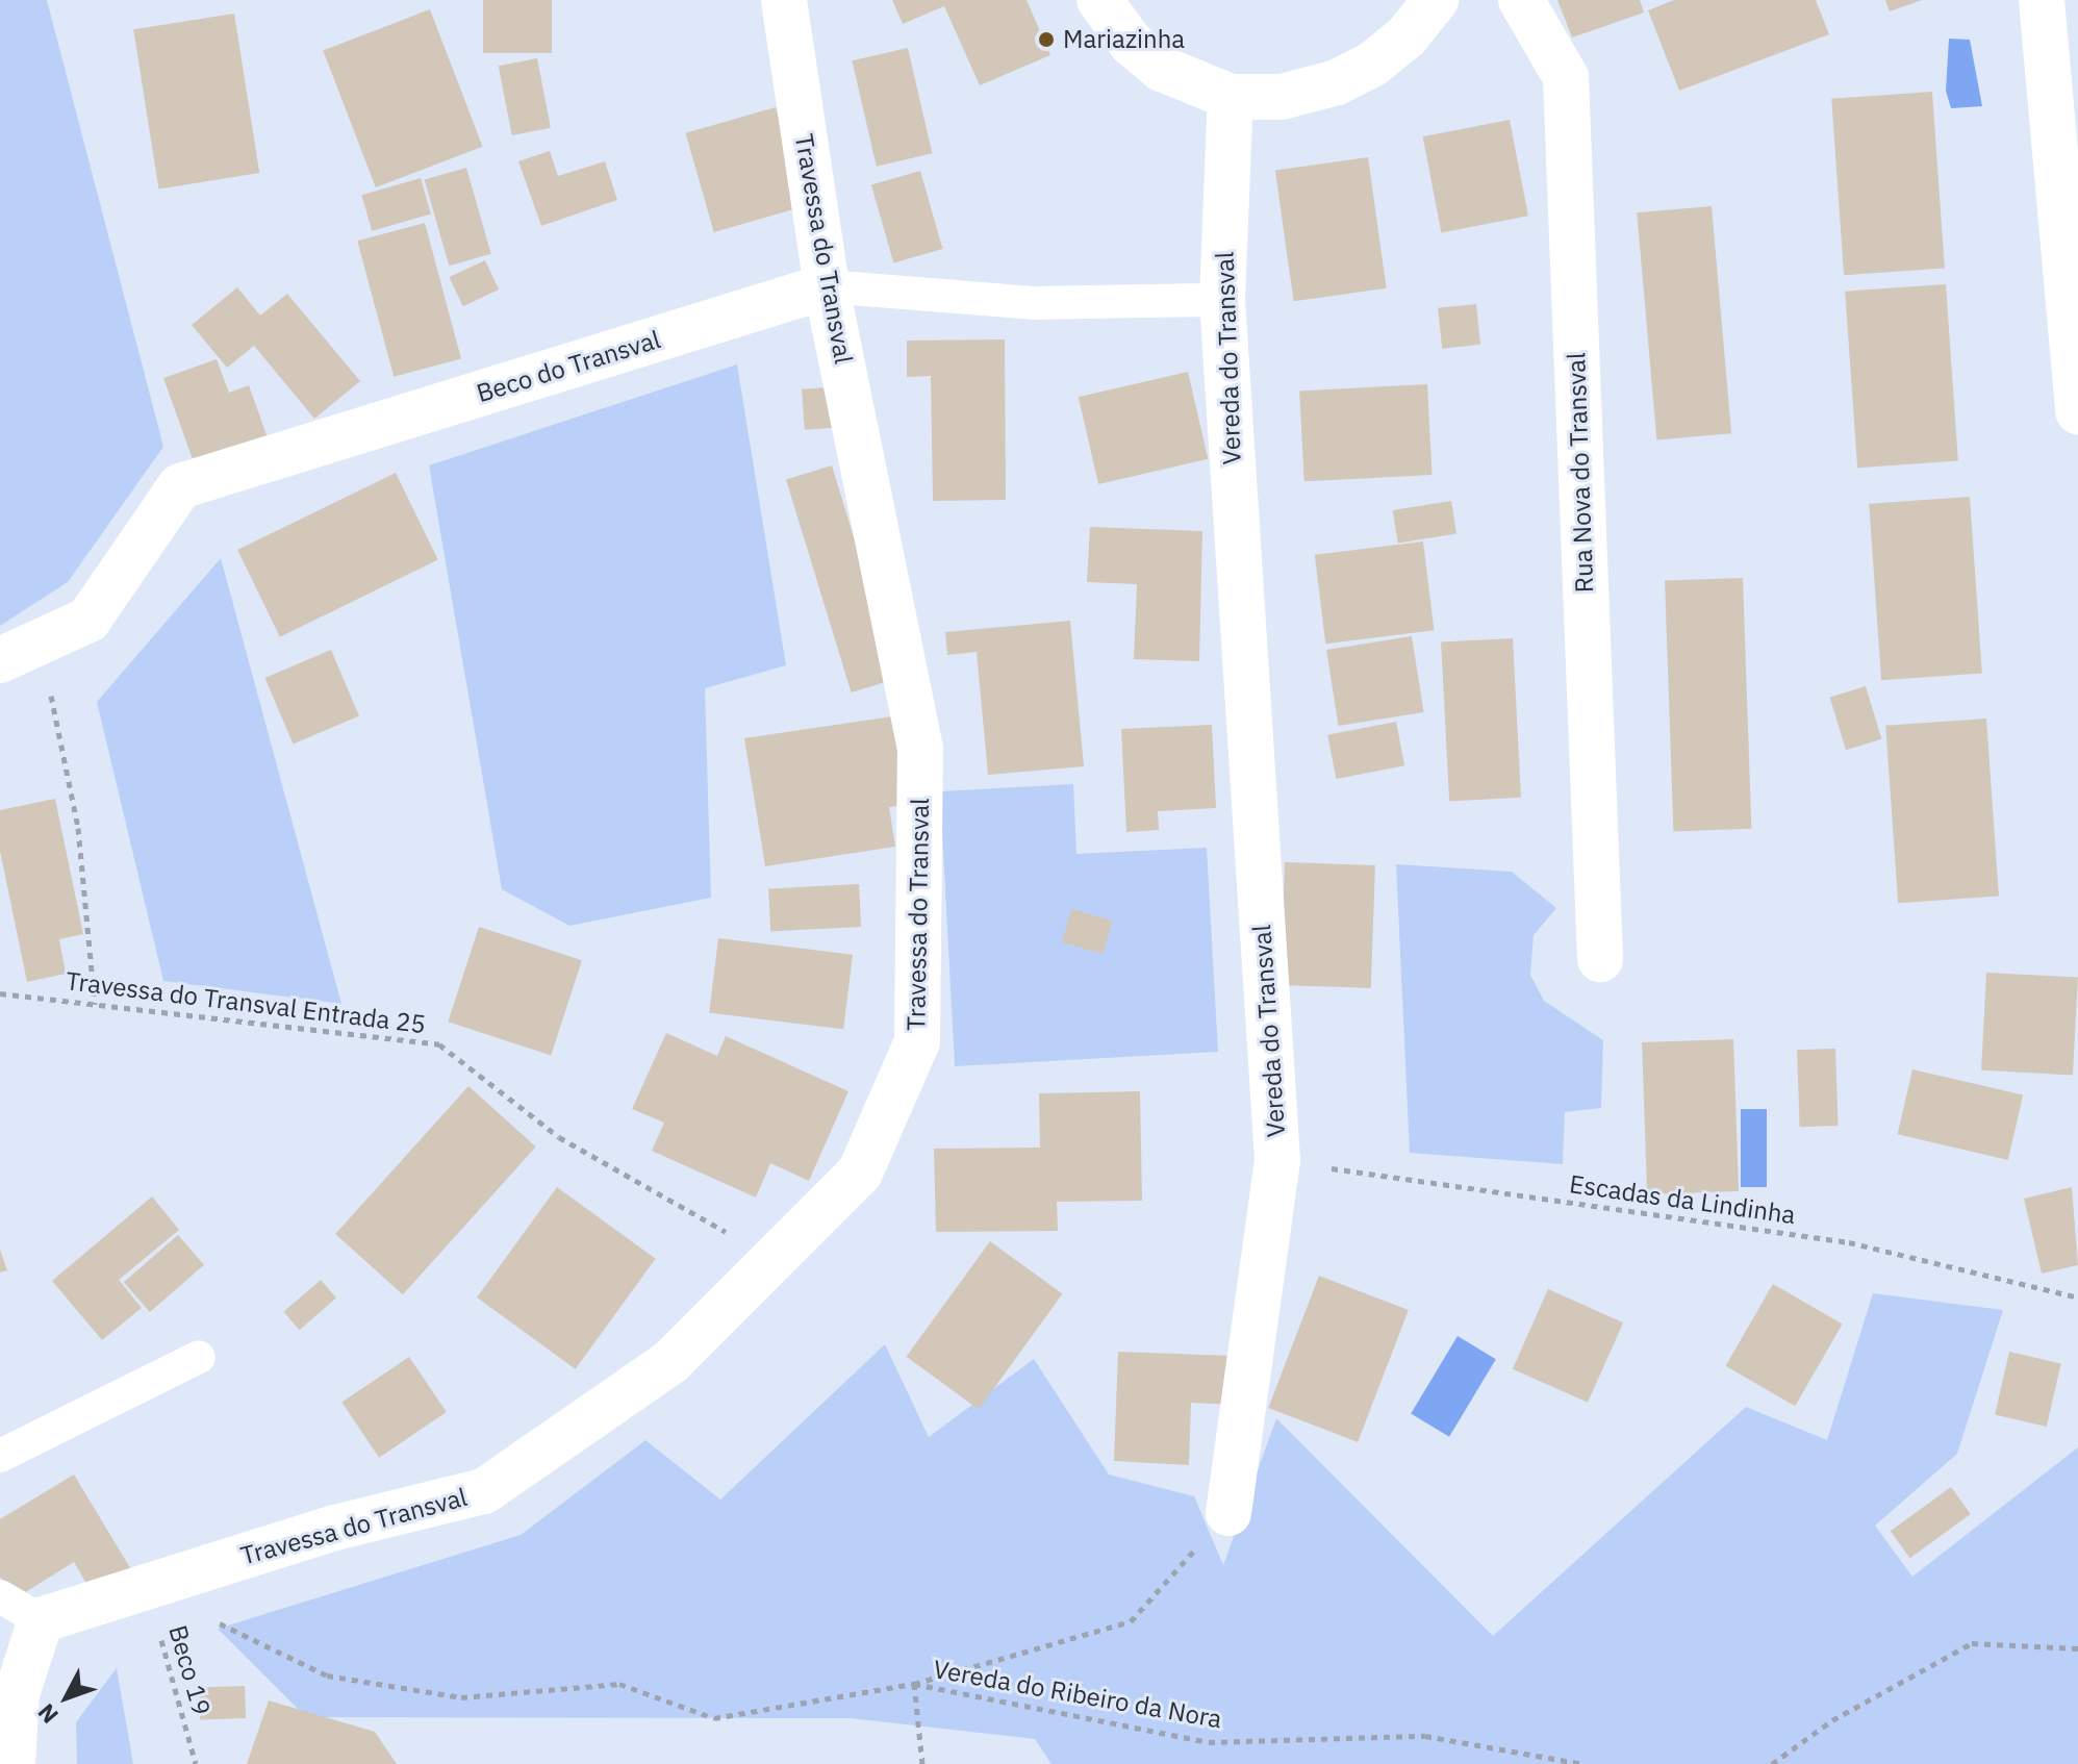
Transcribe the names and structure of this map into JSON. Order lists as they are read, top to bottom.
{
  "streets": {
    "street": [
      "Travessa do Transval",
      "Vereda do Transval",
      "Beco do Transval",
      "Rua Nova do Transval"
    ],
    "path": [
      "Travessa do Transval Entrada 25",
      "Escadas da Lindinha",
      "Beco 19",
      "Vereda do Ribeiro da Nora"
    ]
  },
  "crossings": [
    ["Travessa do Transval", "Beco do Transval"],
    ["Travessa do Transval", "Travessa do Transval Entrada 25"],
    ["Travessa do Transval", "Beco 19"],
    ["Travessa do Transval", "Vereda do Ribeiro da Nora"],
    ["Vereda do Transval", "Beco do Transval"],
    ["Vereda do Transval", "Escadas da Lindinha"],
    ["Beco 19", "Vereda do Ribeiro da Nora"]
  ],
  "places": ["Mariazinha"],
  "north": "bottom left"
}
